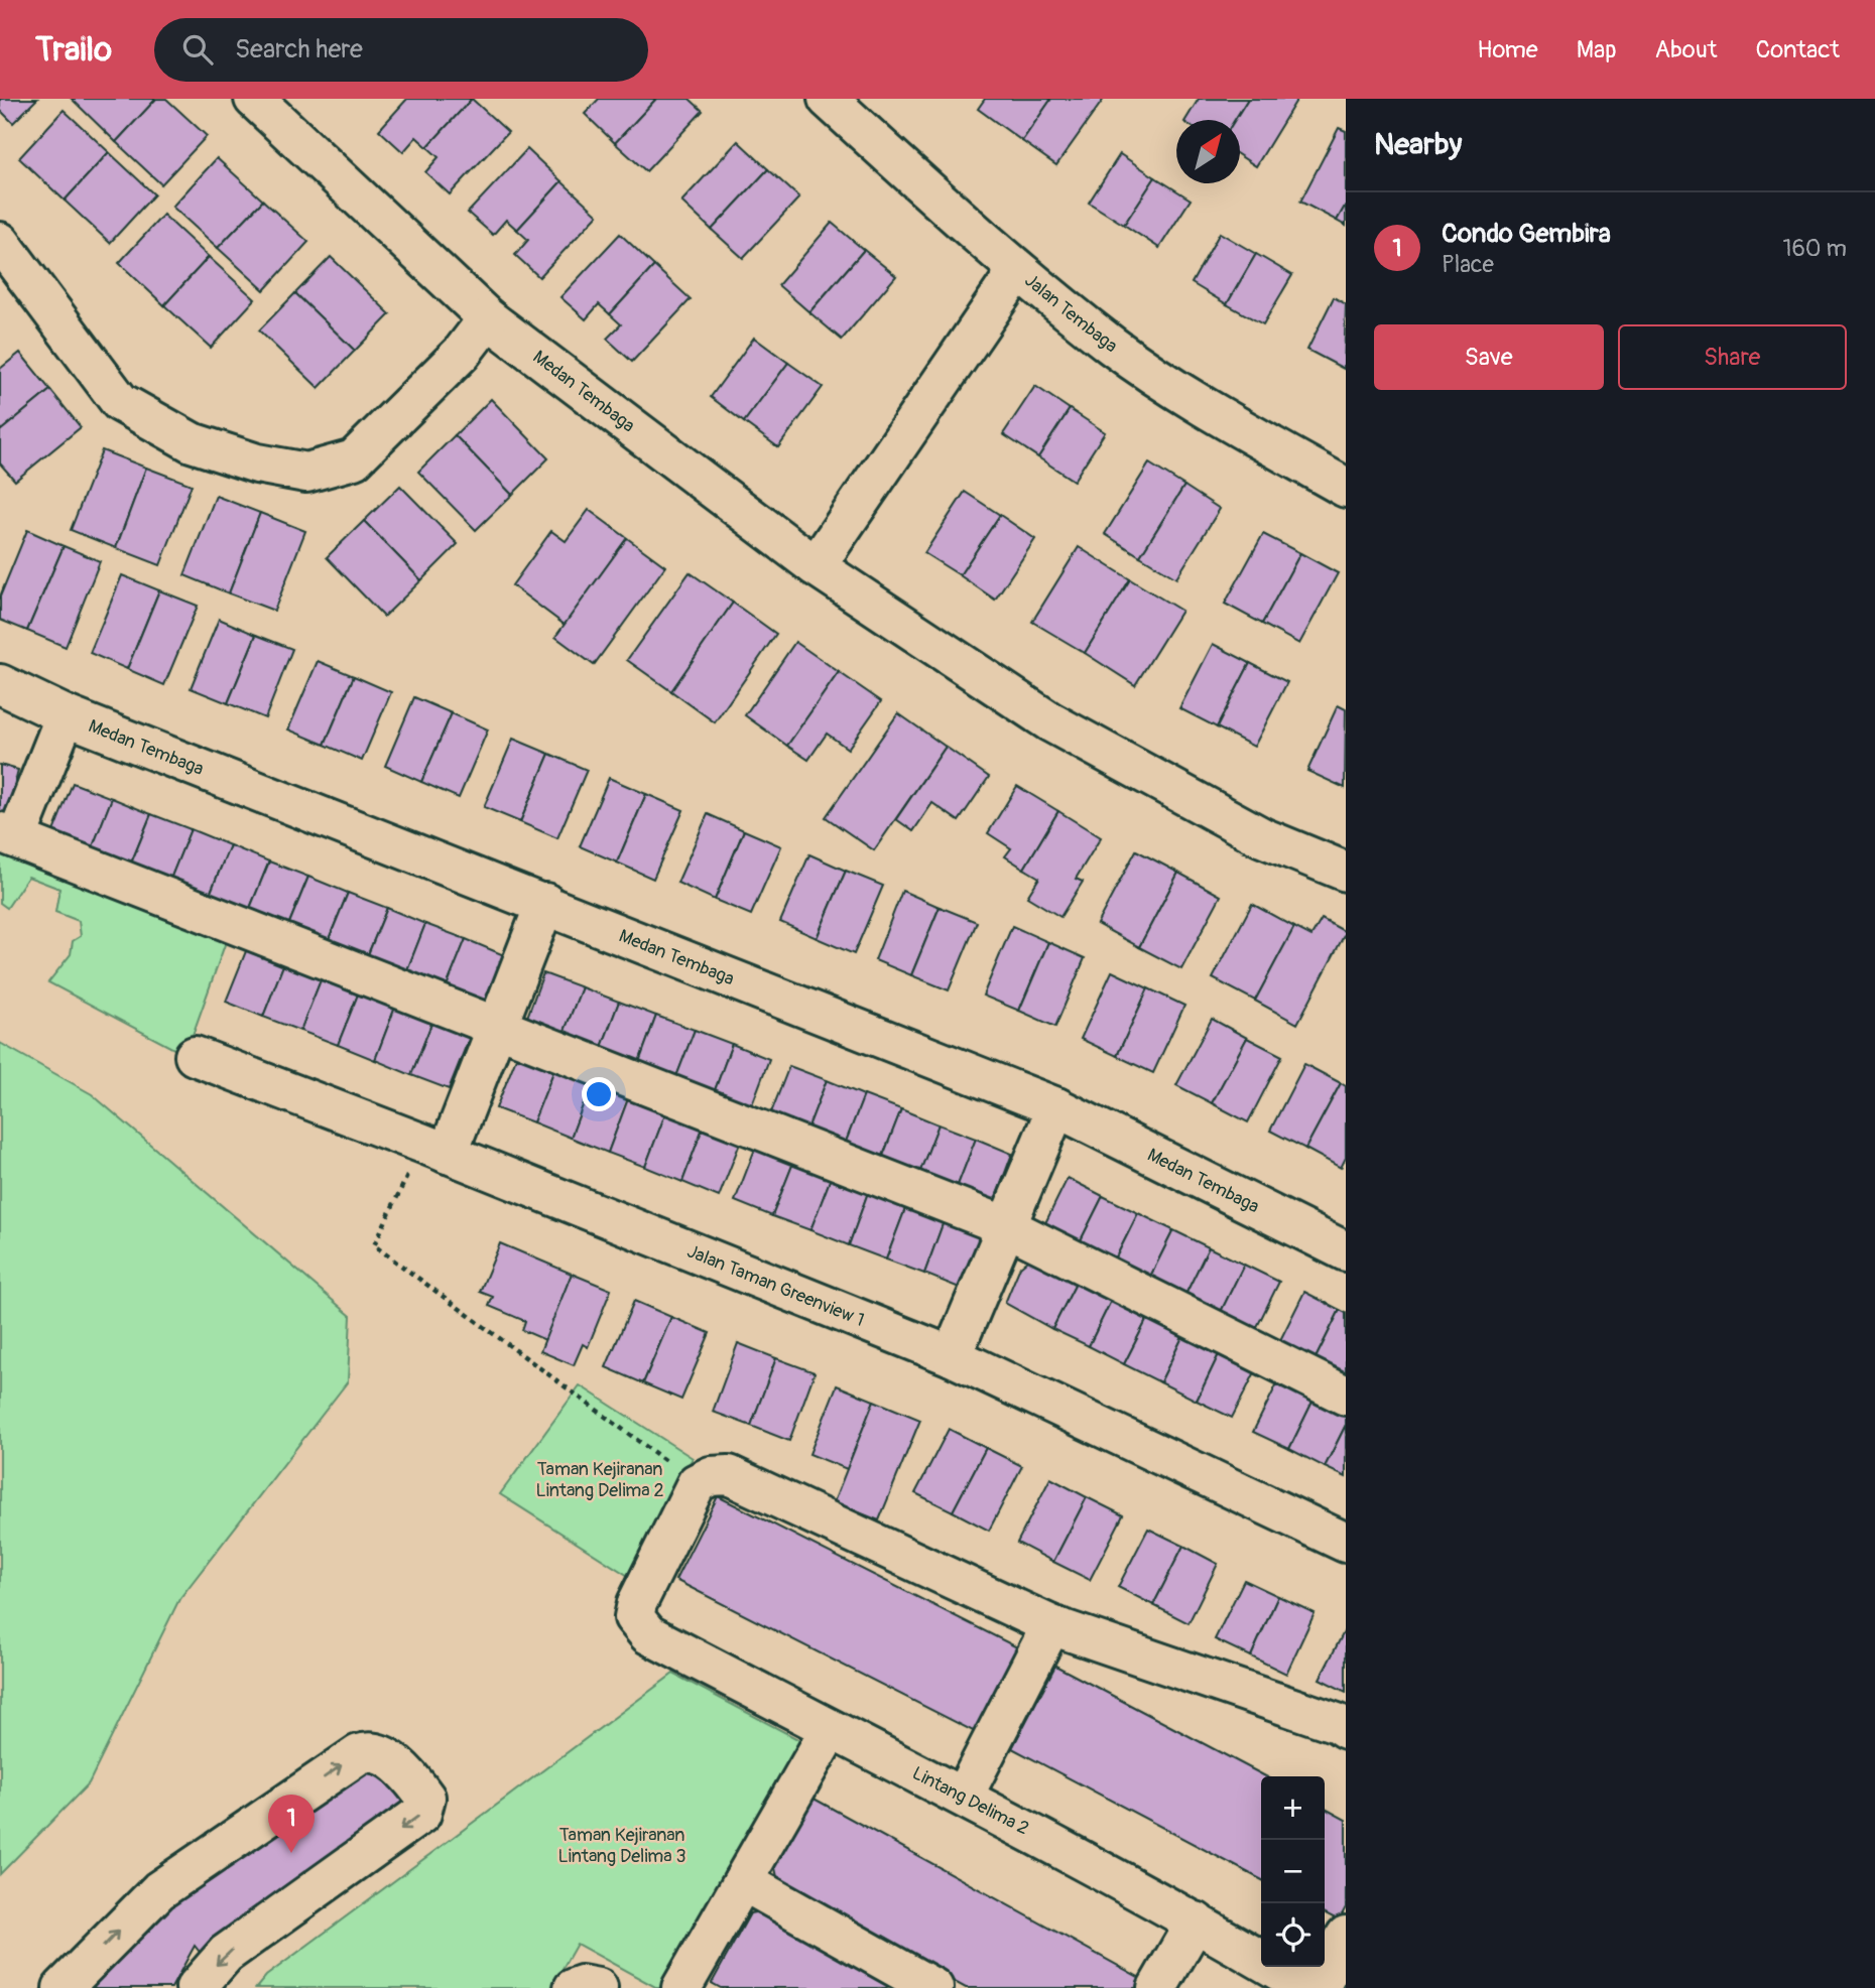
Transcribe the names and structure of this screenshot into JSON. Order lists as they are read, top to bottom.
{
  "streets": {
    "street": [
      "Jalan Tembaga",
      "Medan Tembaga",
      "Jalan Taman Greenview 1",
      "Lintang Delima 2"
    ]
  },
  "parks": ["Taman Kejiranan Lintang Delima 2", "Taman Kejiranan Lintang Delima 3"],
  "north": "top right",
  "page": {
    "header": "Trailo",
    "search": "Search here",
    "nav": [
      "Home",
      "Map",
      "About",
      "Contact"
    ],
    "heading": "Nearby",
    "list": [
      {
        "mark": "1",
        "name": "Condo Gembira",
        "note": "Place",
        "value": "160 m"
      }
    ],
    "buttons": ["Save", "Share"],
    "map_buttons": ["+", "−"],
    "pins": "1"
  }
}
